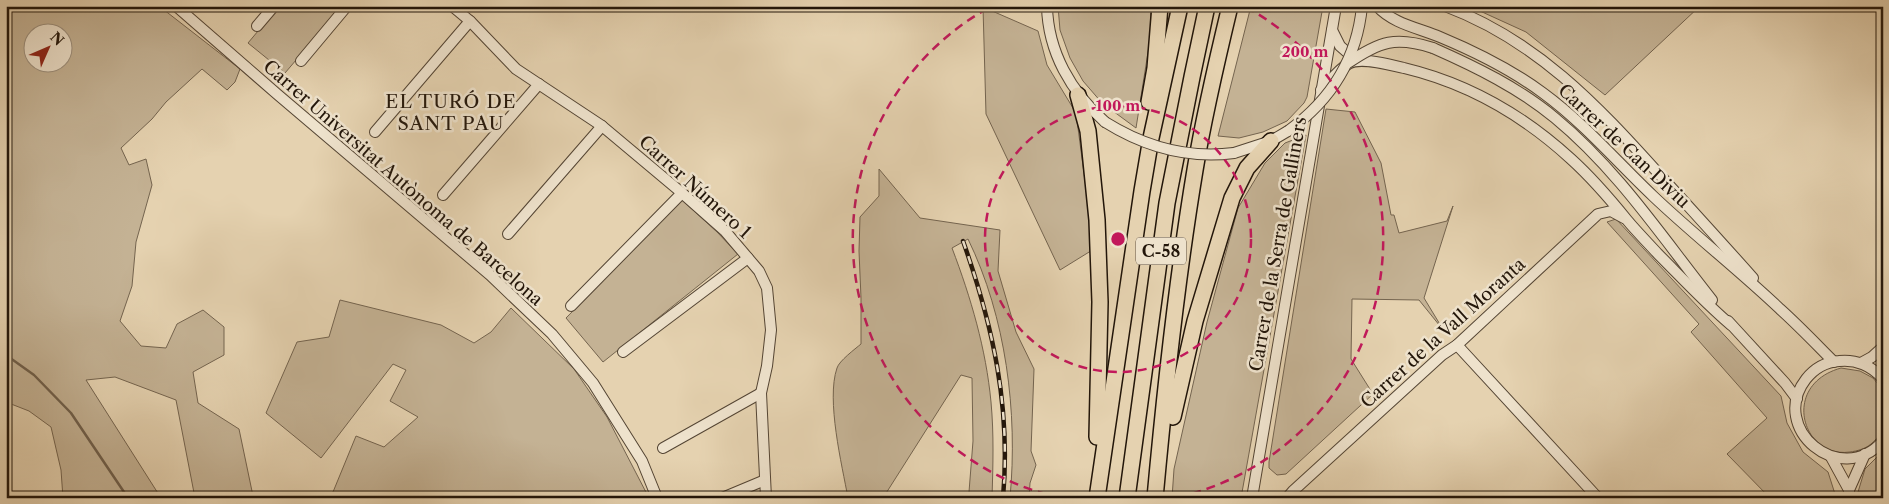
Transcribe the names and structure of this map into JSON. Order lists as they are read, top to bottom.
{
  "streets": {
    "highway": ["C-58"],
    "street": [
      "Carrer de Can Diviu",
      "Carrer Universitat Autònoma de Barcelona",
      "Carrer Número 1",
      "Carrer de la Serra de Galliners",
      "Carrer de la Vall Moranta"
    ]
  },
  "crossings": [
    ["Carrer de Can Diviu", "Carrer de la Serra de Galliners"],
    ["Carrer de Can Diviu", "Carrer de la Vall Moranta"]
  ],
  "districts": ["EL TURÓ DE SANT PAU"],
  "north": "top right",
  "rings": ["200 m", "100 m"]
}
